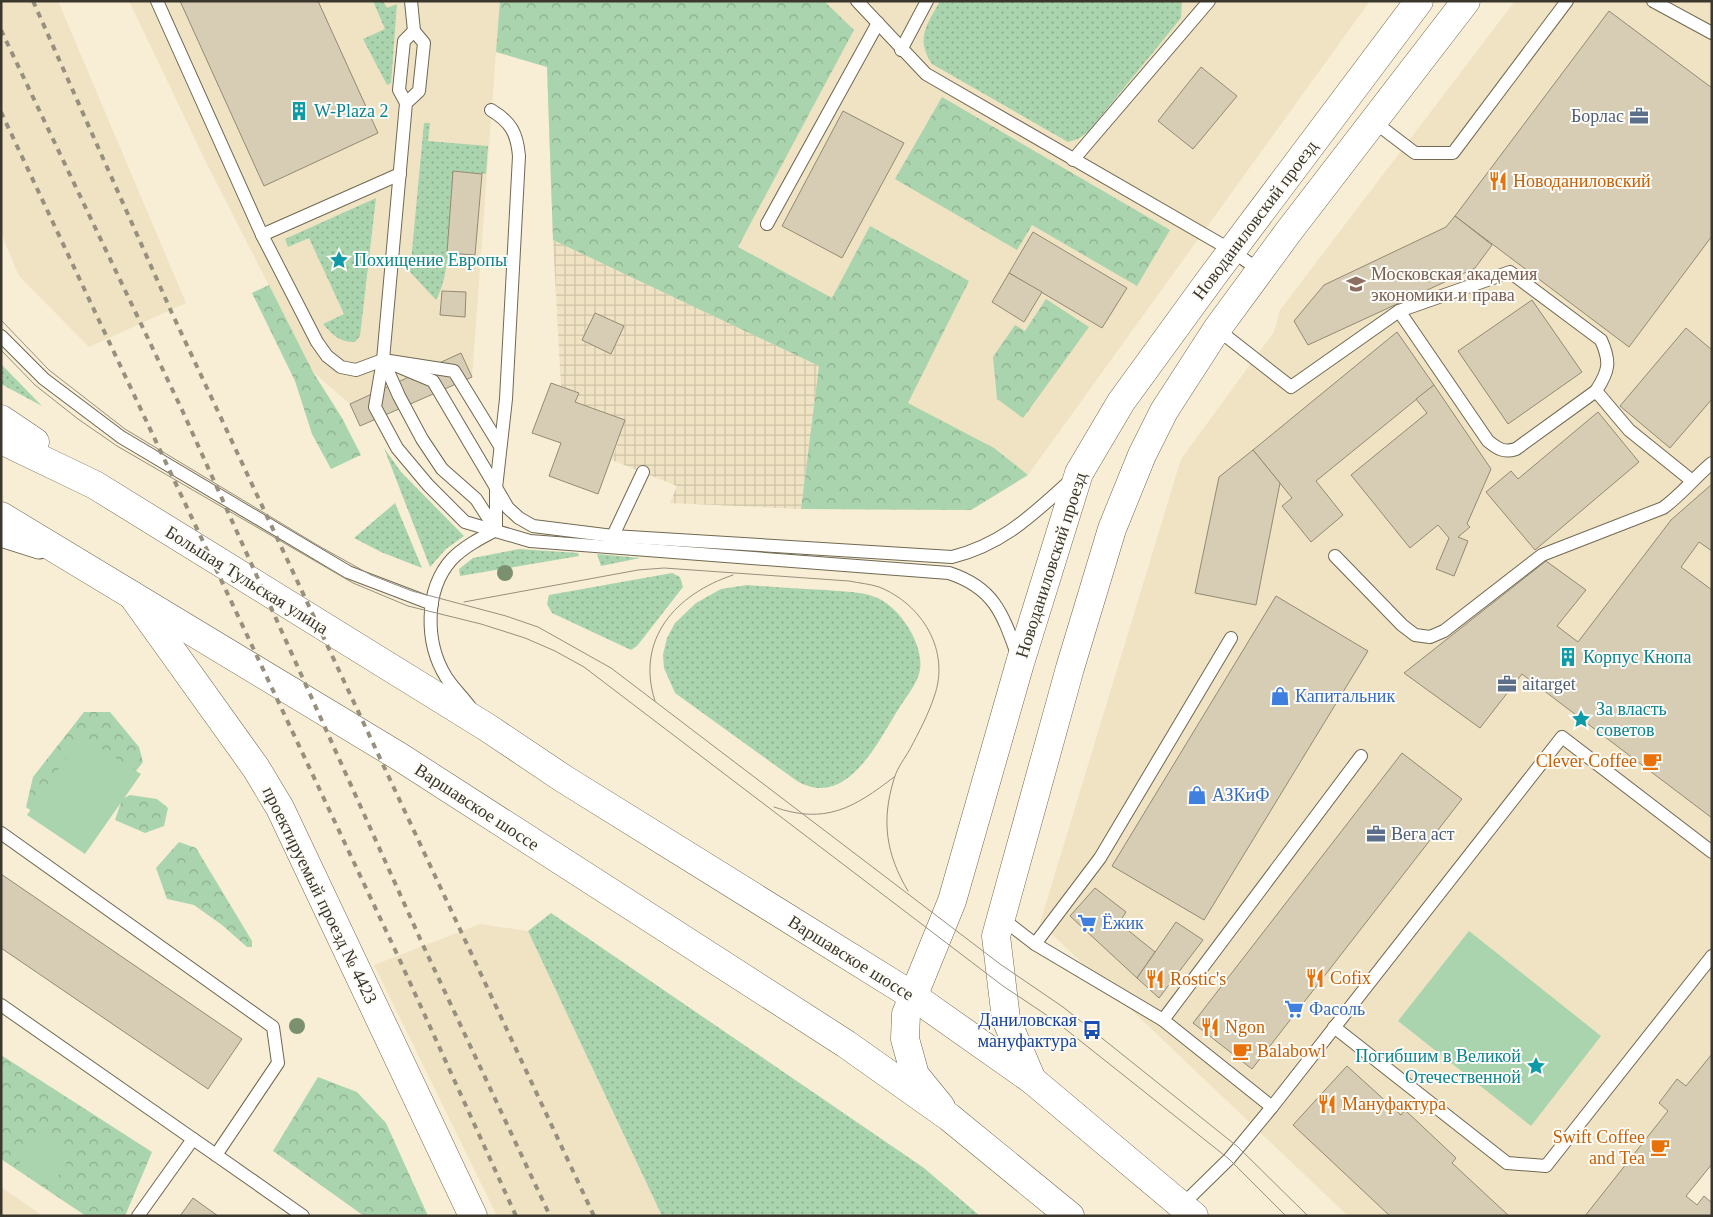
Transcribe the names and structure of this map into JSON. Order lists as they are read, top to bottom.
{
  "streets": {
    "main road": [
      "Новоданиловский проезд",
      "Большая Тульская улица",
      "Варшавское шоссе",
      "проектируемый проезд № 4423"
    ]
  },
  "crossings": [
    ["Новоданиловский проезд", "Варшавское шоссе"],
    ["Большая Тульская улица", "Варшавское шоссе"],
    ["Варшавское шоссе", "проектируемый проезд № 4423"]
  ],
  "places": {
    "building": ["W-Plaza 2", "Корпус Кнопа"],
    "office": ["Борлас", "aitarget", "Вега аст"],
    "restaurant": [
      "Новоданиловский",
      "Cofix",
      "Rostic's",
      "Ngon",
      "Мануфактура"
    ],
    "place": ["Похищение Европы", "За власть советов", "Погибшим в Великой Отечественной"],
    "school or university": ["Московская академия экономики и права"],
    "shop": ["Капитальник", "АЗКиФ"],
    "cafe": ["Clever Coffee", "Balabowl", "Swift Coffee and Tea"],
    "supermarket": ["Ёжик", "Фасоль"],
    "bus stop": ["Даниловская мануфактура"]
  }
}
